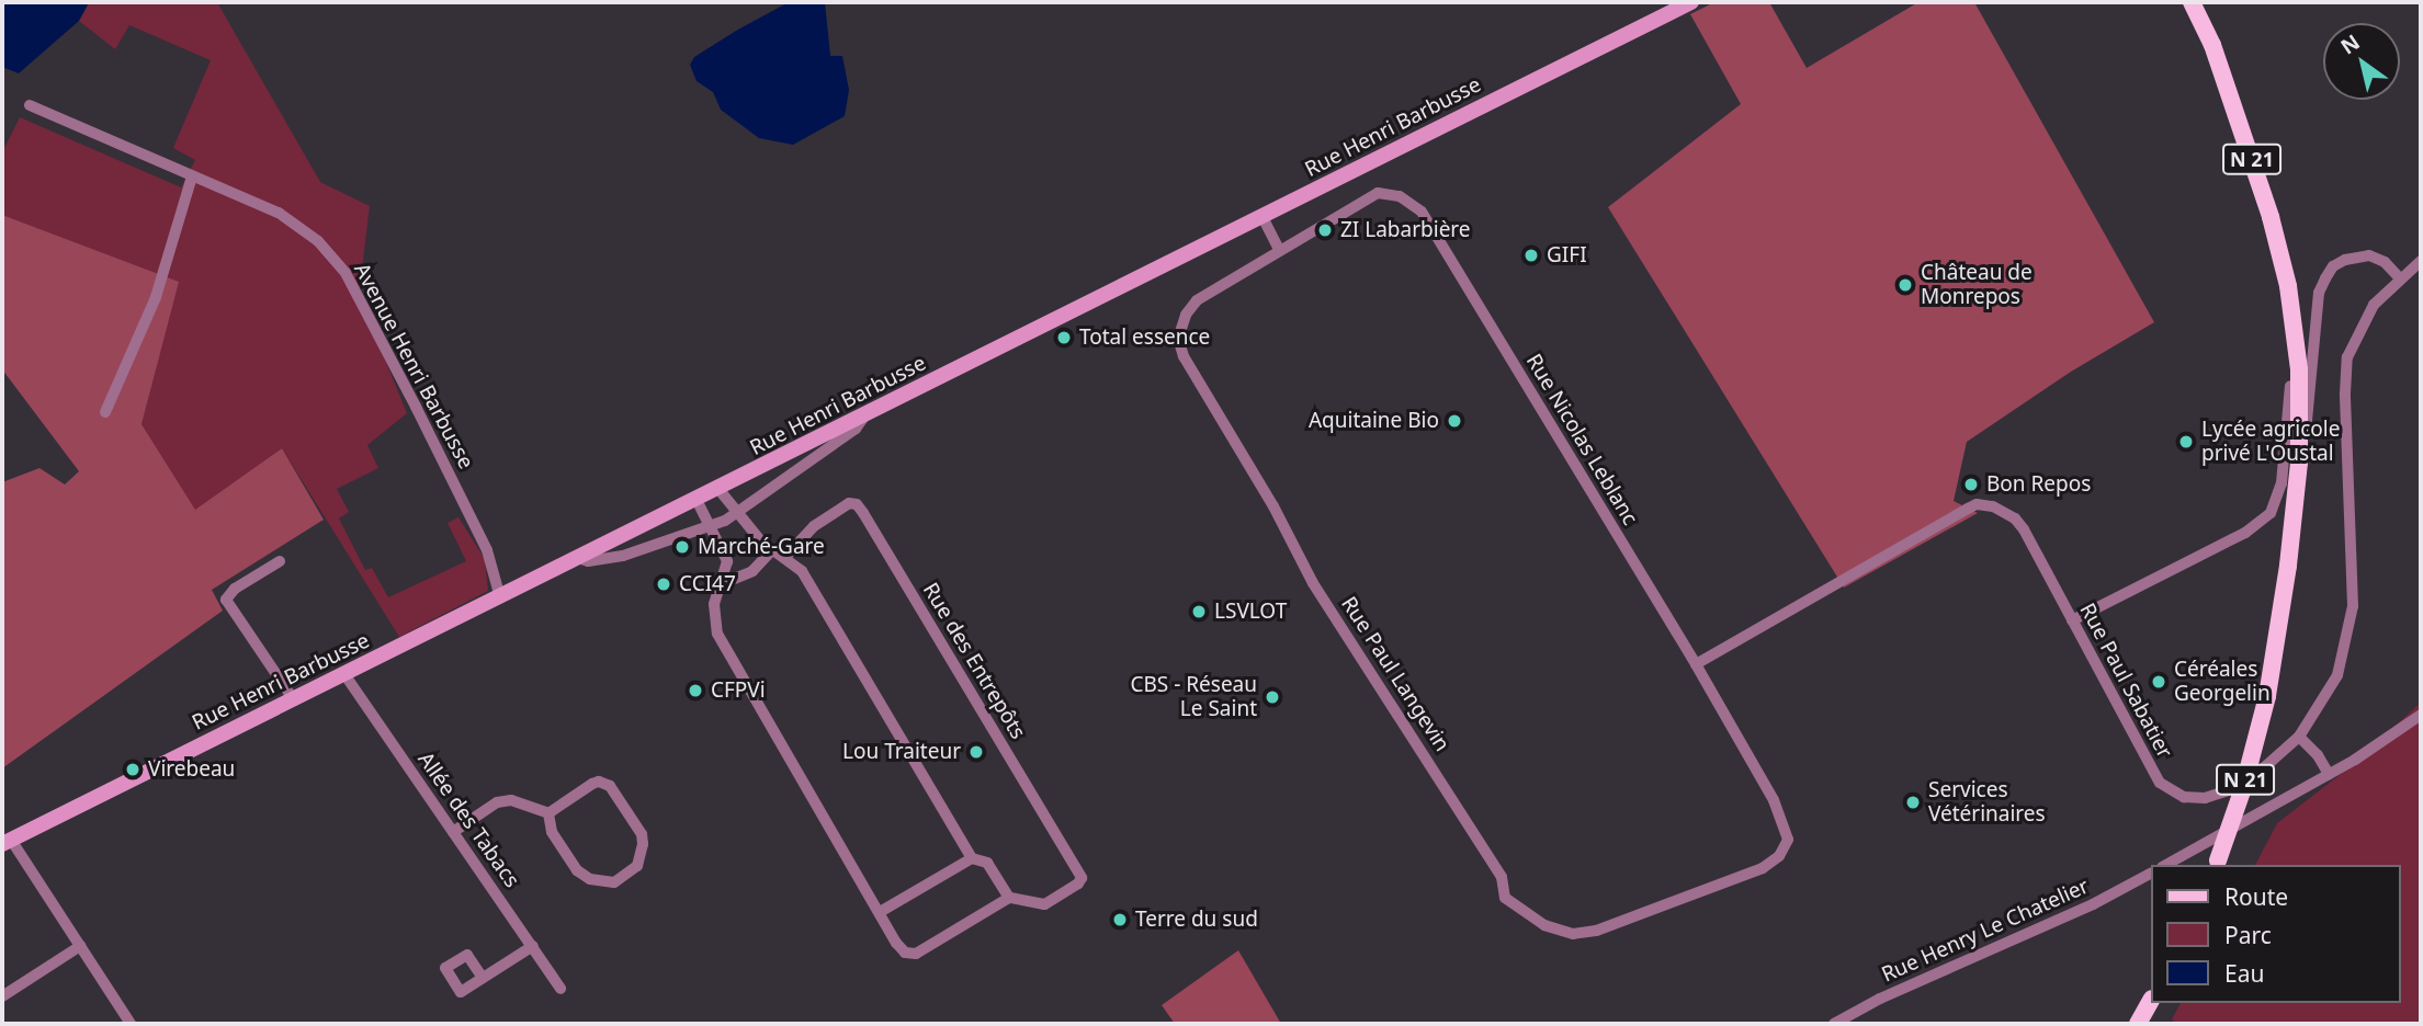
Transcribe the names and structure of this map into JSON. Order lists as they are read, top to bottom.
{
  "streets": {
    "main road": ["Rue Henri Barbusse", "N 21"],
    "street": [
      "Avenue Henri Barbusse",
      "Rue Nicolas Leblanc",
      "Rue des Entrepôts",
      "Rue Paul Langevin",
      "Rue Paul Sabatier",
      "Allée des Tabacs",
      "Rue Henry Le Chatelier"
    ]
  },
  "crossings": [
    ["Rue Henri Barbusse", "Avenue Henri Barbusse"],
    ["Rue Henri Barbusse", "Allée des Tabacs"],
    ["Rue Nicolas Leblanc", "Rue Paul Langevin"],
    ["Rue Nicolas Leblanc", "Rue Paul Sabatier"]
  ],
  "places": [
    "ZI Labarbière",
    "GIFI",
    "Château de Monrepos",
    "Total essence",
    "Aquitaine Bio",
    "Lycée agricole privé L'Oustal",
    "Bon Repos",
    "Marché-Gare",
    "CCI47",
    "LSVLOT",
    "Céréales Georgelin",
    "CFPVi",
    "CBS - Réseau Le Saint",
    "Lou Traiteur",
    "Virebeau",
    "Services Vétérinaires",
    "Terre du sud"
  ],
  "legend": ["Route", "Parc", "Eau"],
  "north": "top left"
}
